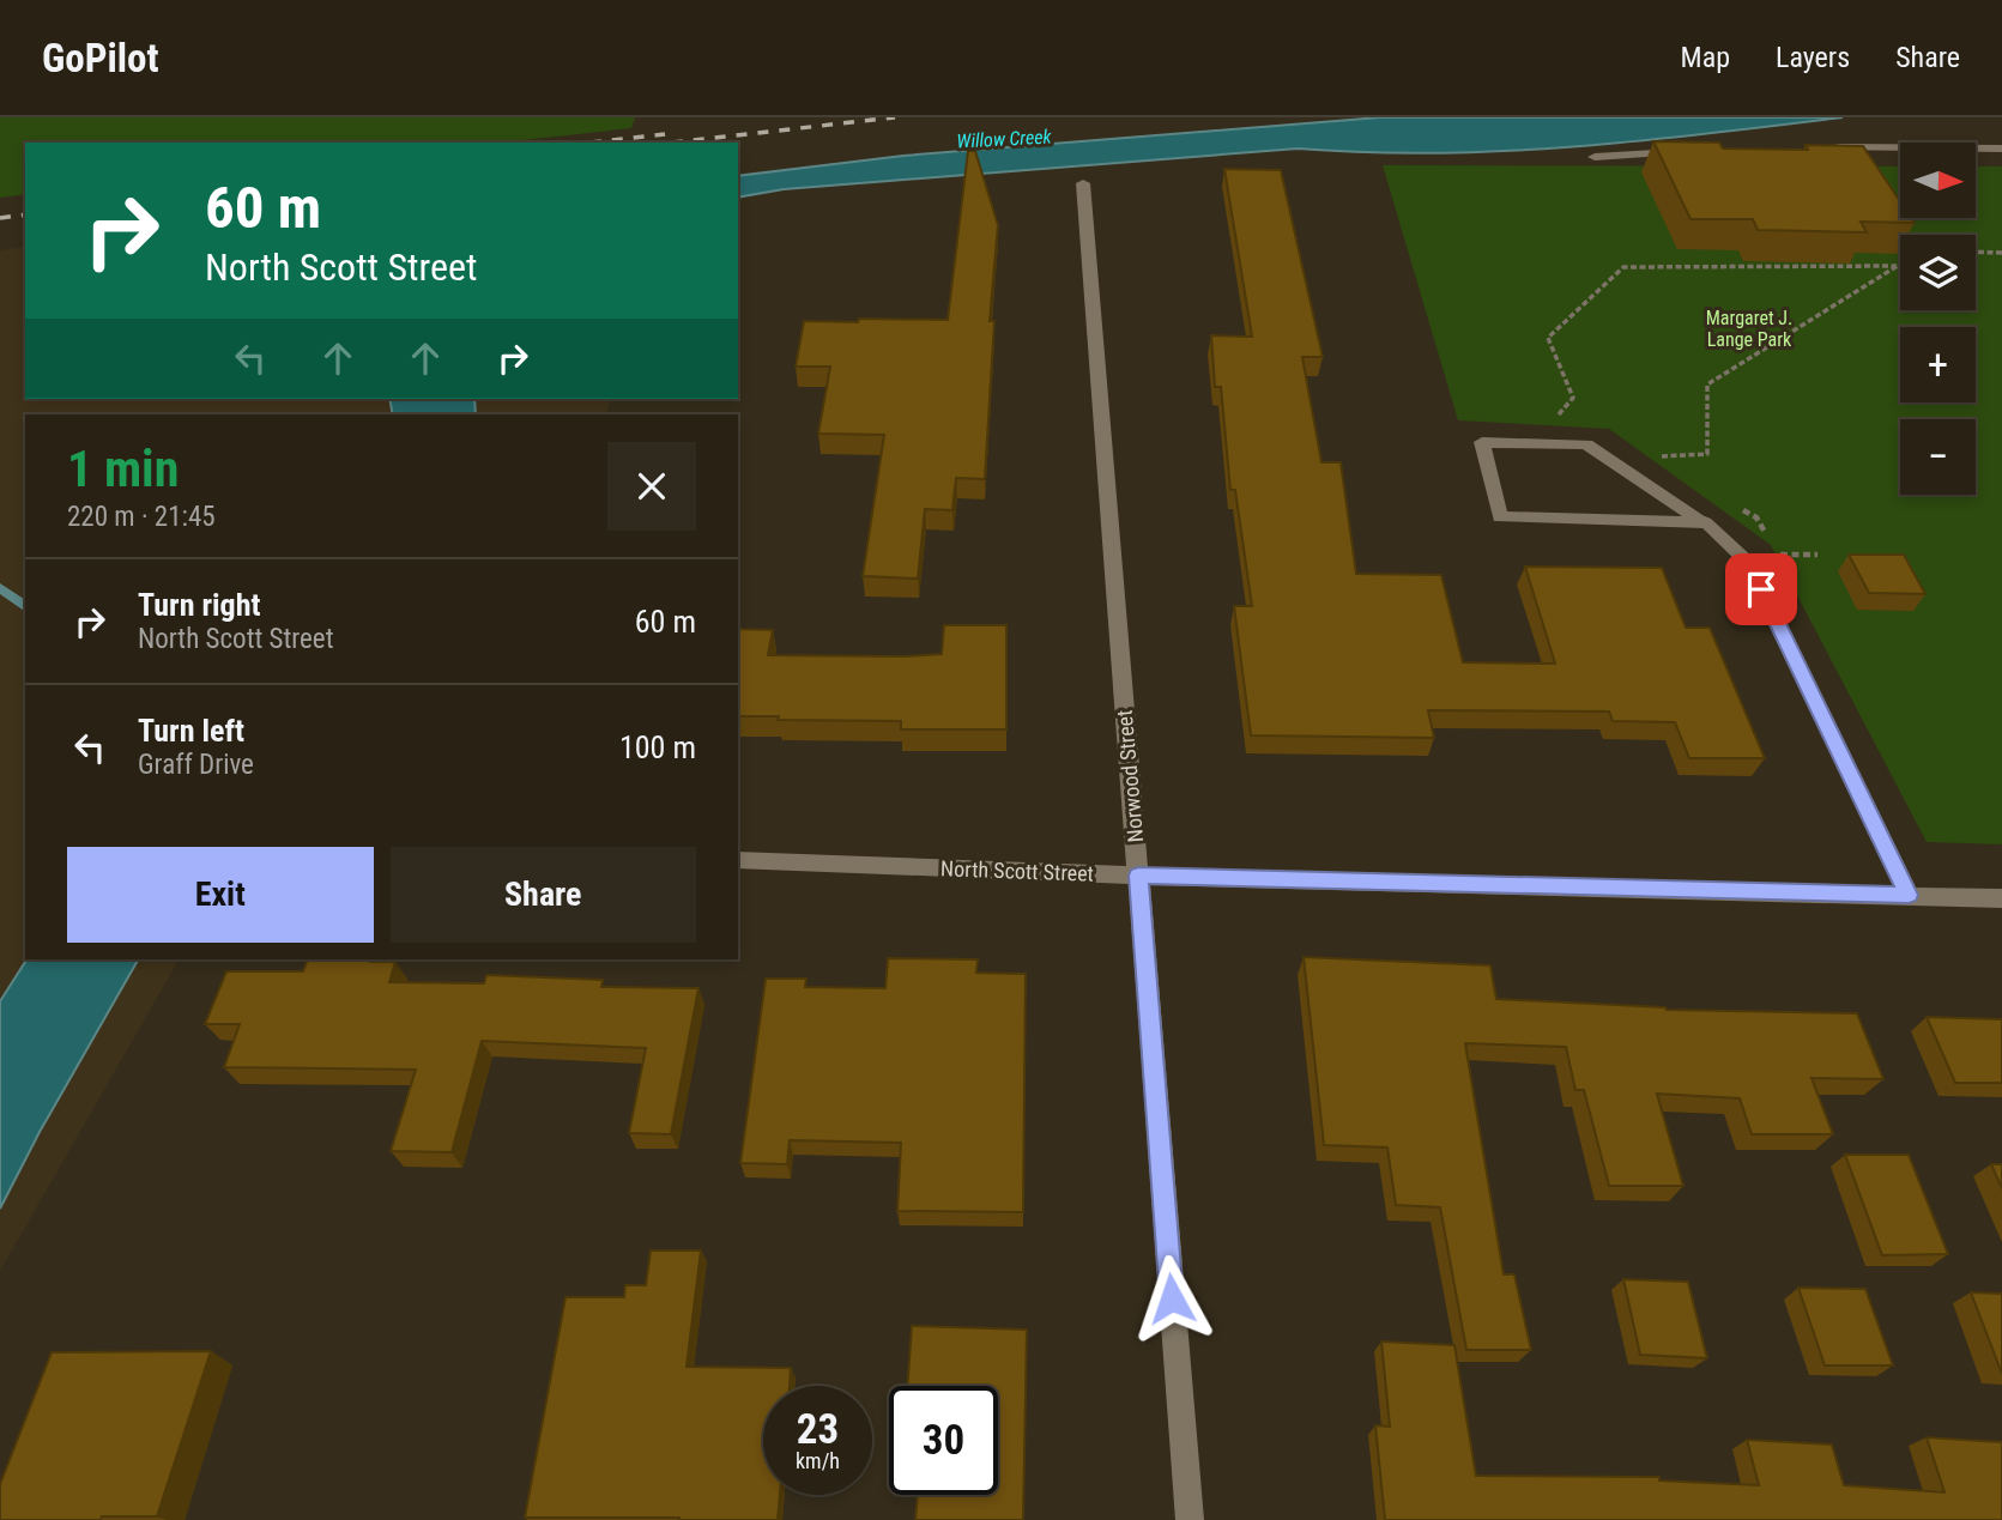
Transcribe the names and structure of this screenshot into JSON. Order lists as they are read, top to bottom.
{
  "streets": {
    "street": ["Norwood Street", "North Scott Street"]
  },
  "crossings": [
    ["Norwood Street", "North Scott Street"]
  ],
  "water": ["Willow Creek"],
  "parks": ["Margaret J. Lange Park"],
  "north": "right",
  "page": {
    "header": "GoPilot",
    "nav": ["Map", "Layers", "Share"],
    "map_buttons": ["+", "−"],
    "turn": ["60 m", "North Scott Street"],
    "heading": ["1 min", "220 m · 21:45"],
    "list": [
      {
        "name": "Turn right",
        "note": "North Scott Street",
        "value": "60 m"
      },
      {
        "name": "Turn left",
        "note": "Graff Drive",
        "value": "100 m"
      }
    ],
    "buttons": ["Exit", "Share"],
    "speed": "23 km/h",
    "limit": "30"
  }
}
